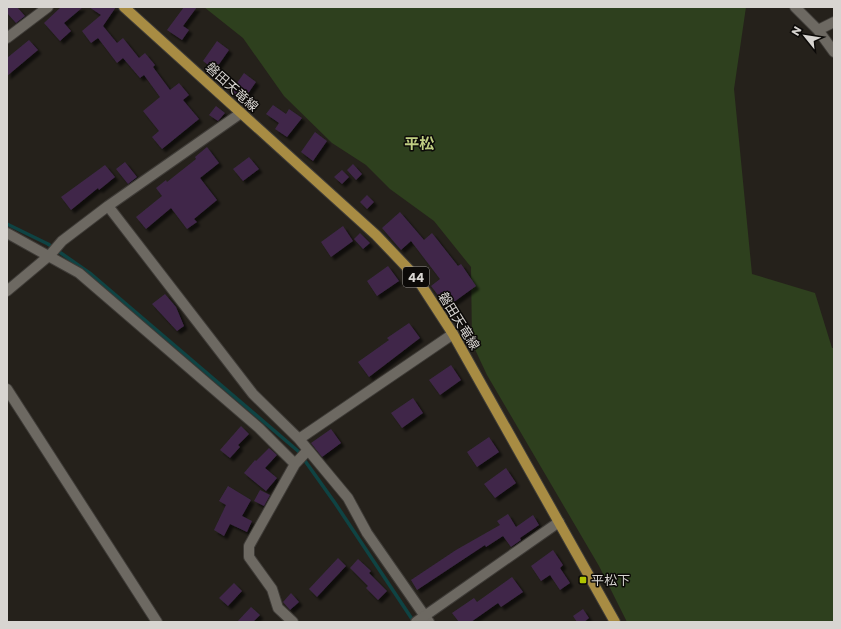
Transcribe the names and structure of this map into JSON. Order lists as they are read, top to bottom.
{
  "streets": {
    "main road": ["磐田天竜線", "44"]
  },
  "districts": ["平松"],
  "places": {
    "transit": ["平松下"]
  },
  "north": "top left"
}
